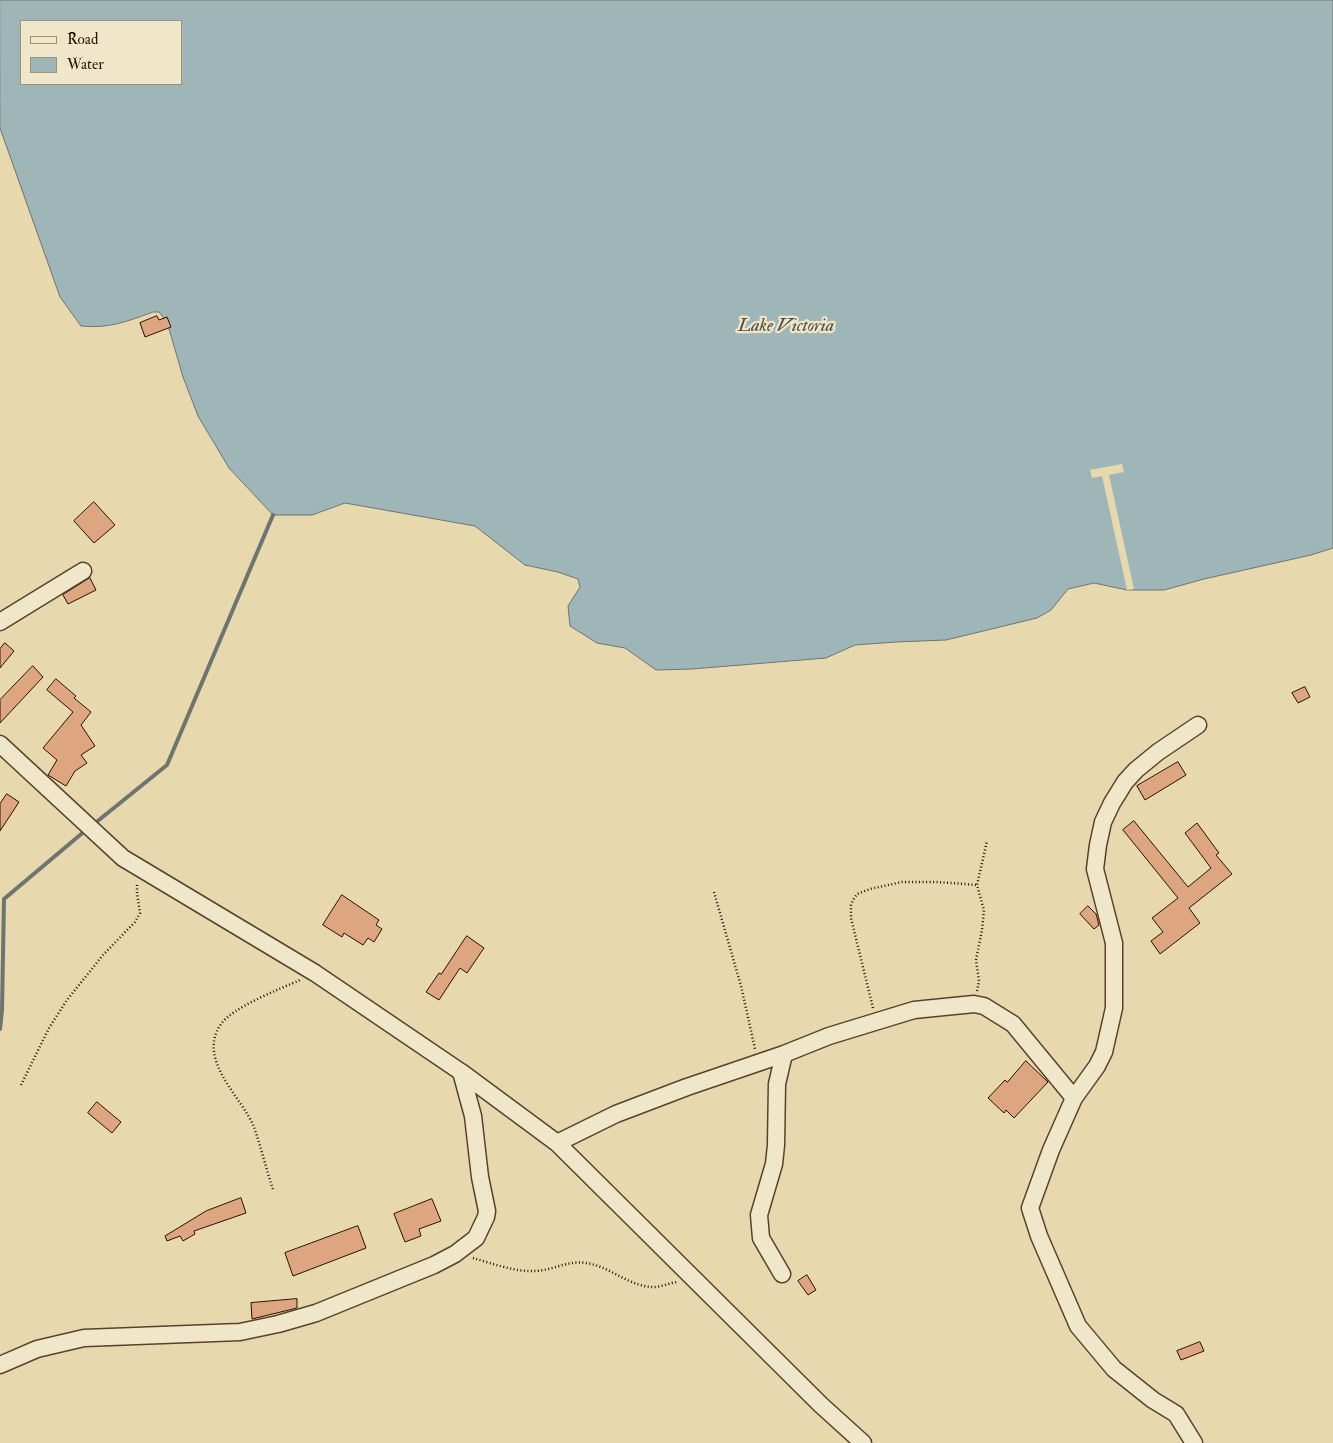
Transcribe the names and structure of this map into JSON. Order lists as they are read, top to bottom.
{
  "water": ["Lake Victoria"],
  "legend": ["Road", "Water"]
}
